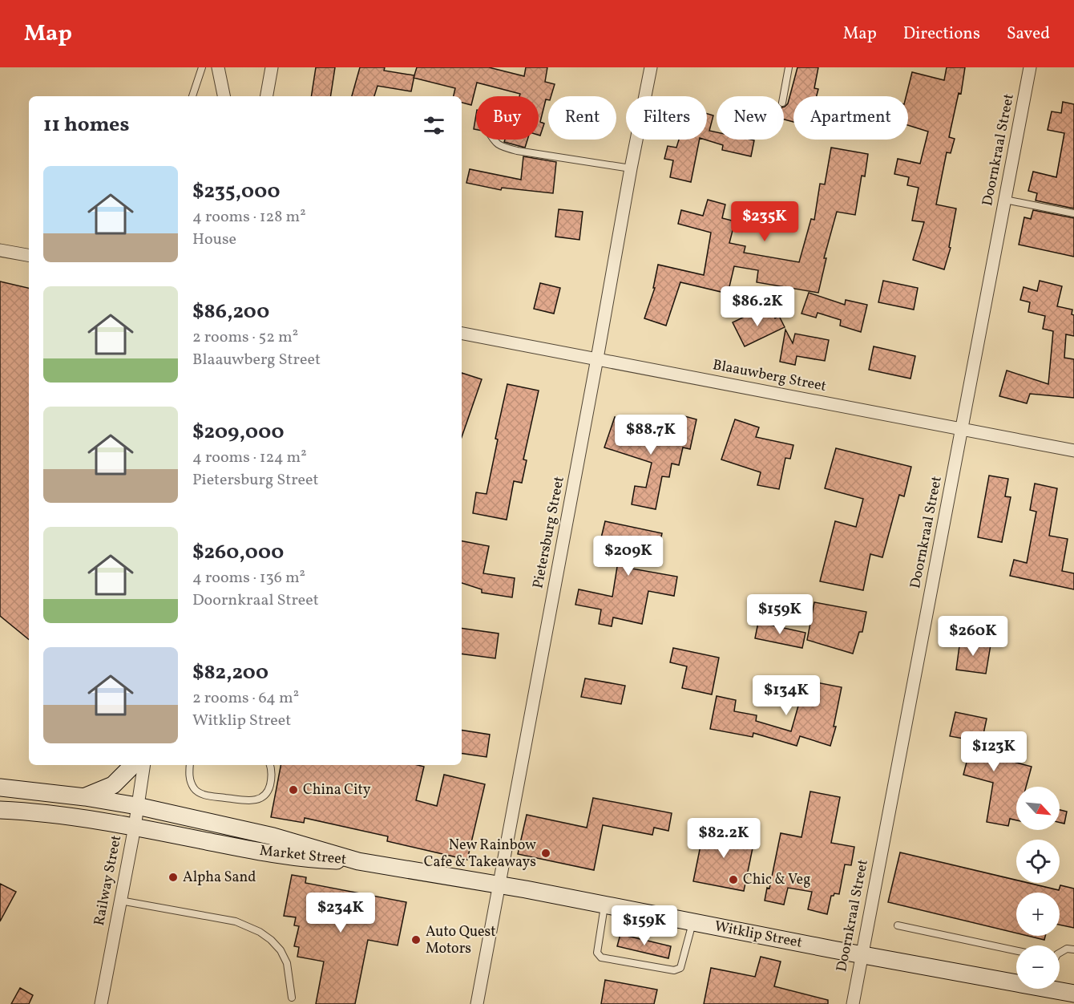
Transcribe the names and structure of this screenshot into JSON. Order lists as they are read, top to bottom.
{
  "streets": {
    "main road": ["Market Street", "Witklip Street"],
    "street": [
      "Doornkraal Street",
      "Blaauwberg Street",
      "Pietersburg Street",
      "Railway Street"
    ]
  },
  "crossings": [
    ["Doornkraal Street", "Blaauwberg Street"],
    ["Doornkraal Street", "Witklip Street"],
    ["Blaauwberg Street", "Pietersburg Street"],
    ["Pietersburg Street", "Witklip Street"],
    ["Market Street", "Railway Street"],
    ["Market Street", "Witklip Street"]
  ],
  "places": [
    "China City",
    "New Rainbow Cafe & Takeaways",
    "Alpha Sand",
    "Chic & Veg",
    "Auto Quest Motors"
  ],
  "north": "bottom right",
  "page": {
    "header": "Map",
    "nav": ["Map", "Directions", "Saved"],
    "chip": [
      "Buy",
      "Rent",
      "Filters",
      "New",
      "Apartment"
    ],
    "heading": "11 homes",
    "list": [
      {
        "name": "$235,000",
        "note": "4 rooms · 128 m² · House"
      },
      {
        "name": "$86,200",
        "note": "2 rooms · 52 m² · Blaauwberg Street"
      },
      {
        "name": "$209,000",
        "note": "4 rooms · 124 m² · Pietersburg Street"
      },
      {
        "name": "$260,000",
        "note": "4 rooms · 136 m² · Doornkraal Street"
      },
      {
        "name": "$82,200",
        "note": "2 rooms · 64 m² · Witklip Street"
      }
    ],
    "price": [
      "$235K",
      "$86.2K",
      "$88.7K",
      "$209K",
      "$159K",
      "$260K",
      "$134K",
      "$123K",
      "$82.2K",
      "$234K",
      "$159K"
    ],
    "map_buttons": ["+", "−"]
  }
}
